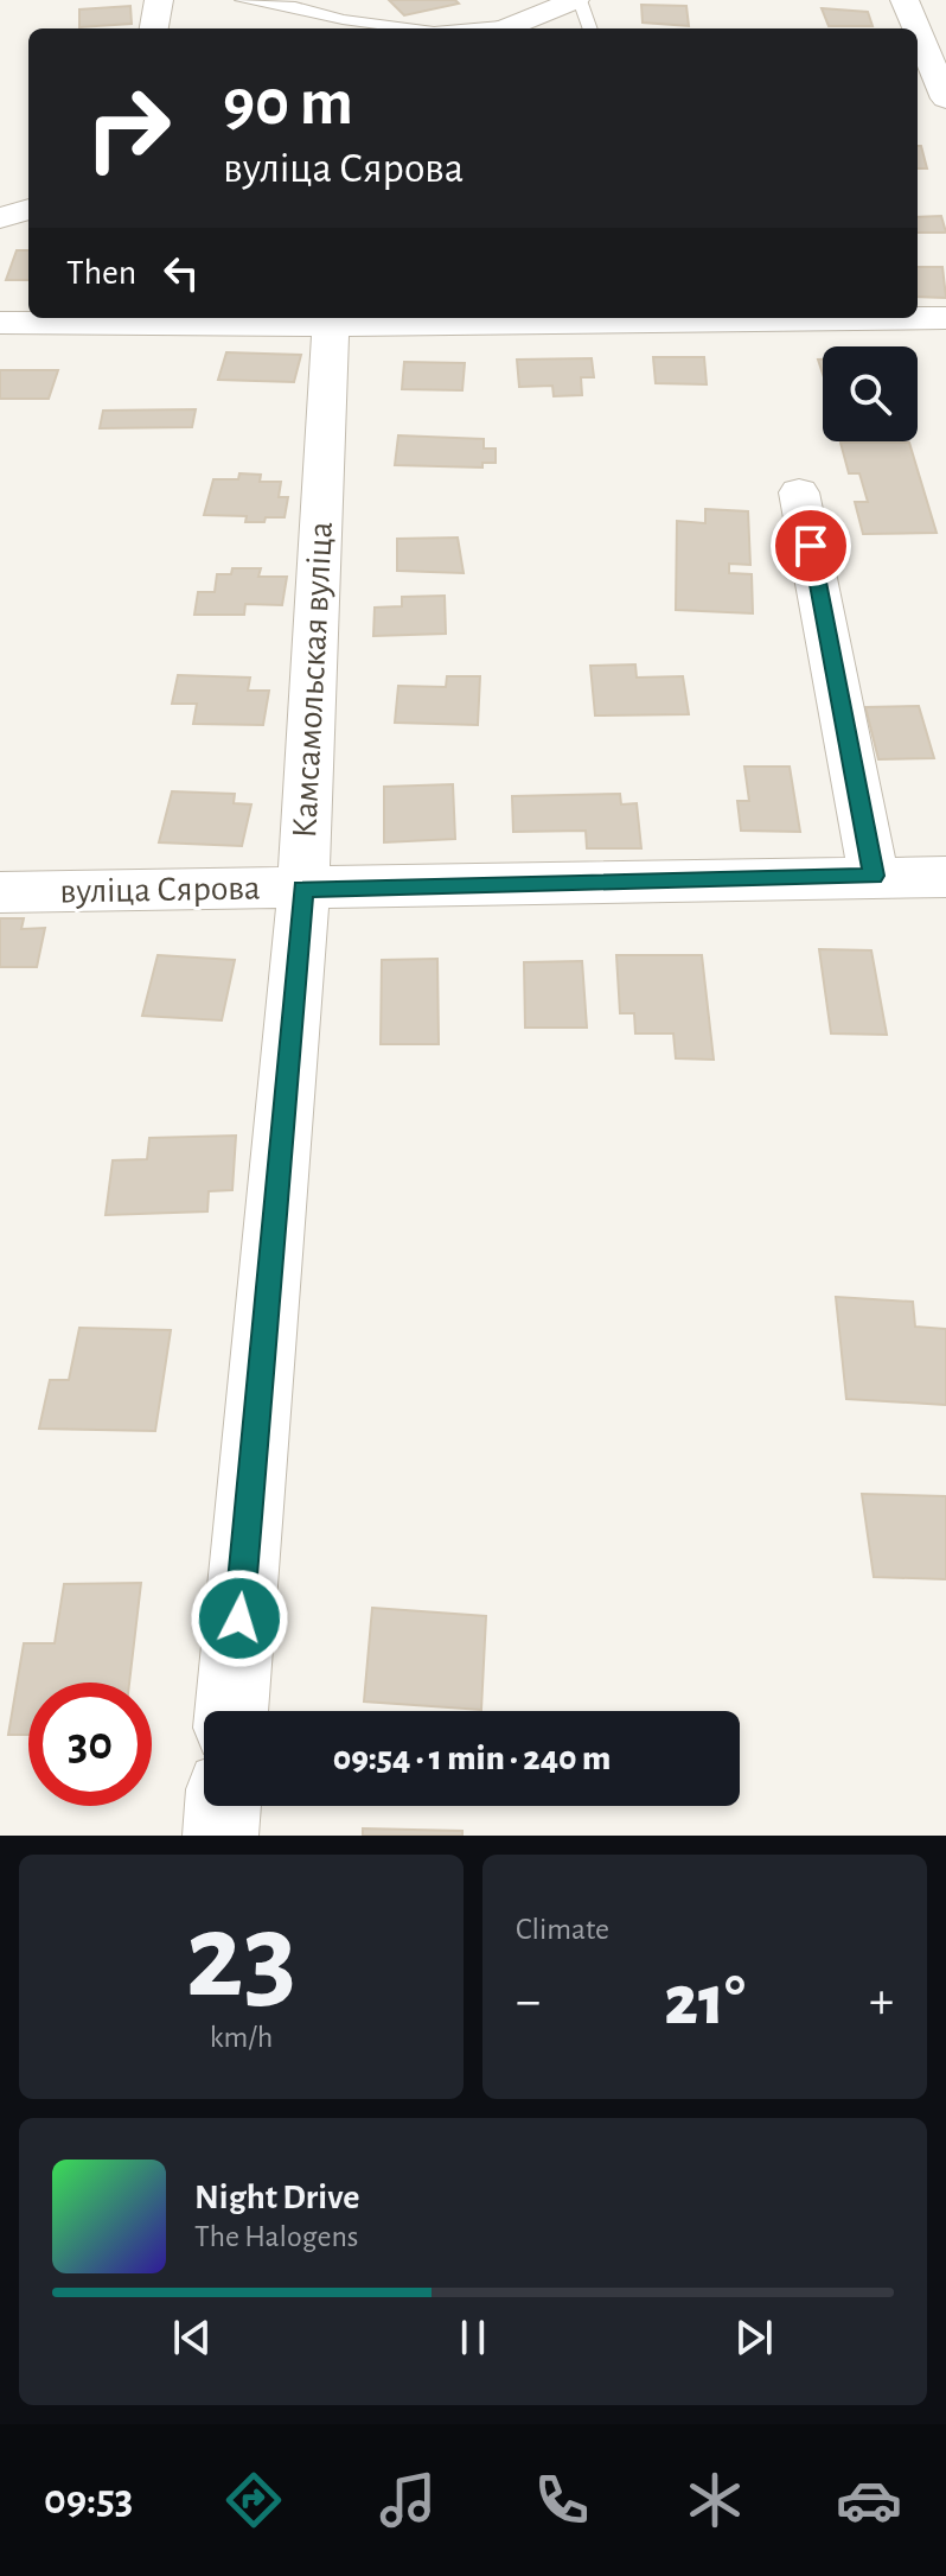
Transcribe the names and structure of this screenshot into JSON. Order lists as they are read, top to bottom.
{
  "streets": {
    "street": ["Камсамольская вуліца", "вуліца Сярова"]
  },
  "crossings": [
    ["Камсамольская вуліца", "вуліца Сярова"]
  ],
  "page": {
    "turn": ["90 m", "вуліца Сярова"],
    "then": "Then",
    "limit": "30",
    "trip": "09:54 · 1 min · 240 m",
    "tile": [
      ["23", "km/h"],
      "Climate"
    ],
    "heat": ["−", "21°", "+"],
    "song": ["Night Drive", "The Halogens"],
    "tabs": "09:53"
  }
}
